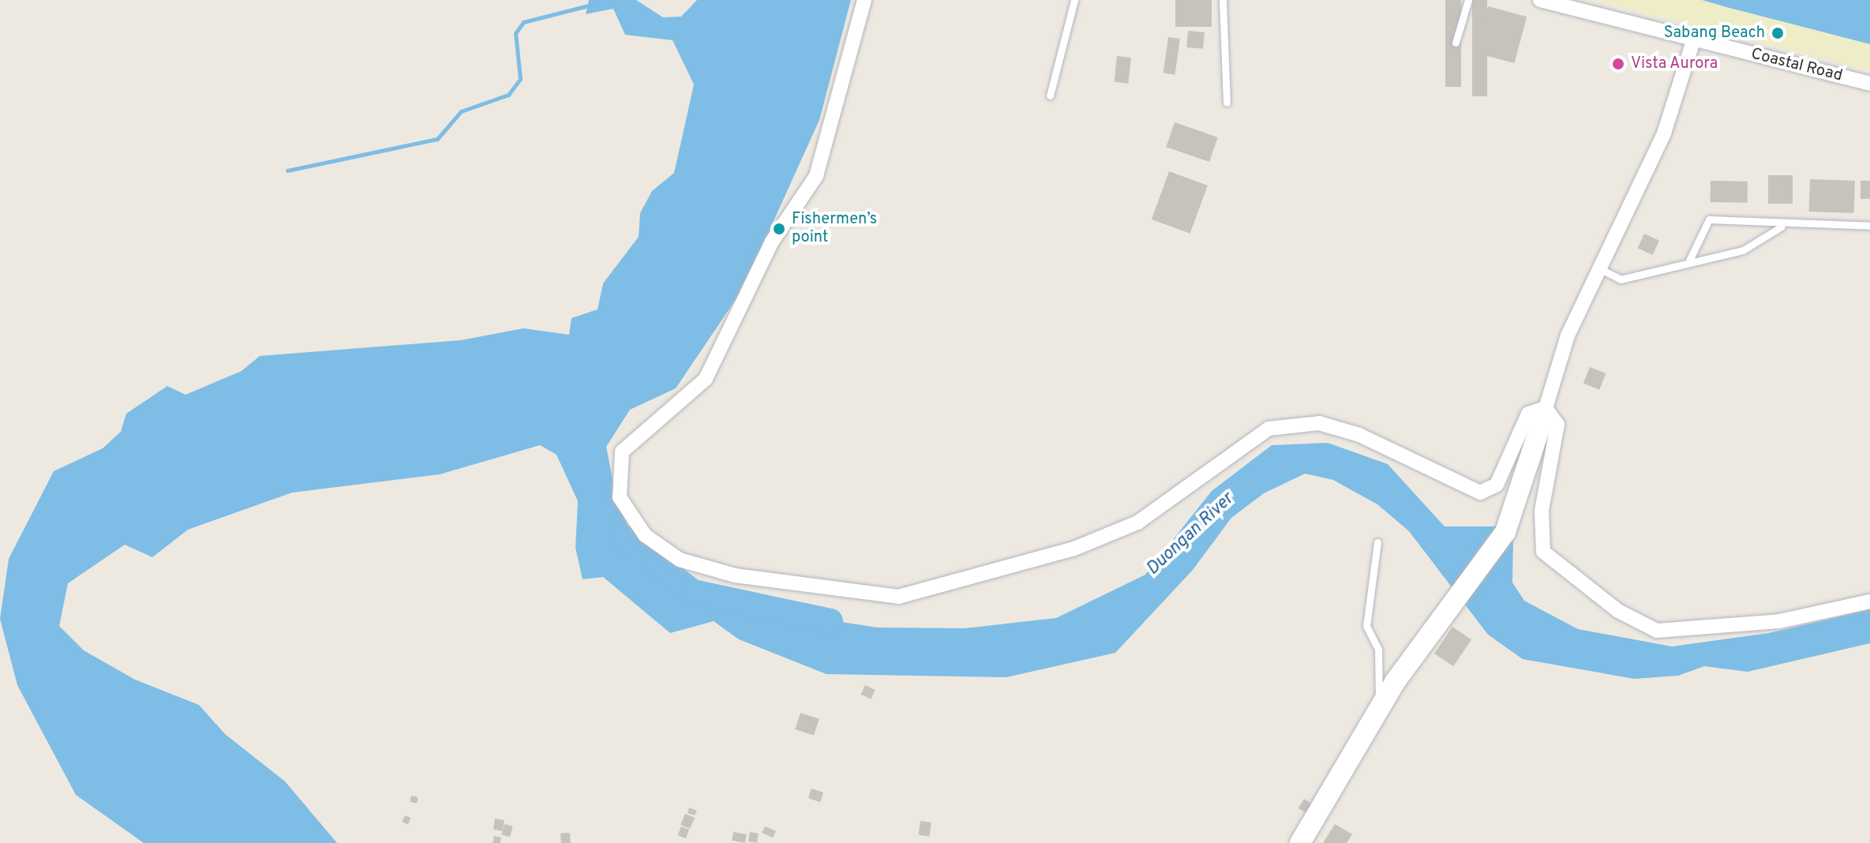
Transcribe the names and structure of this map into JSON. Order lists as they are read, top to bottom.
{
  "streets": {
    "street": ["Coastal Road"]
  },
  "water": ["Duongan River"],
  "places": ["Sabang Beach", "Vista Aurora", "Fishermen’s point"]
}
